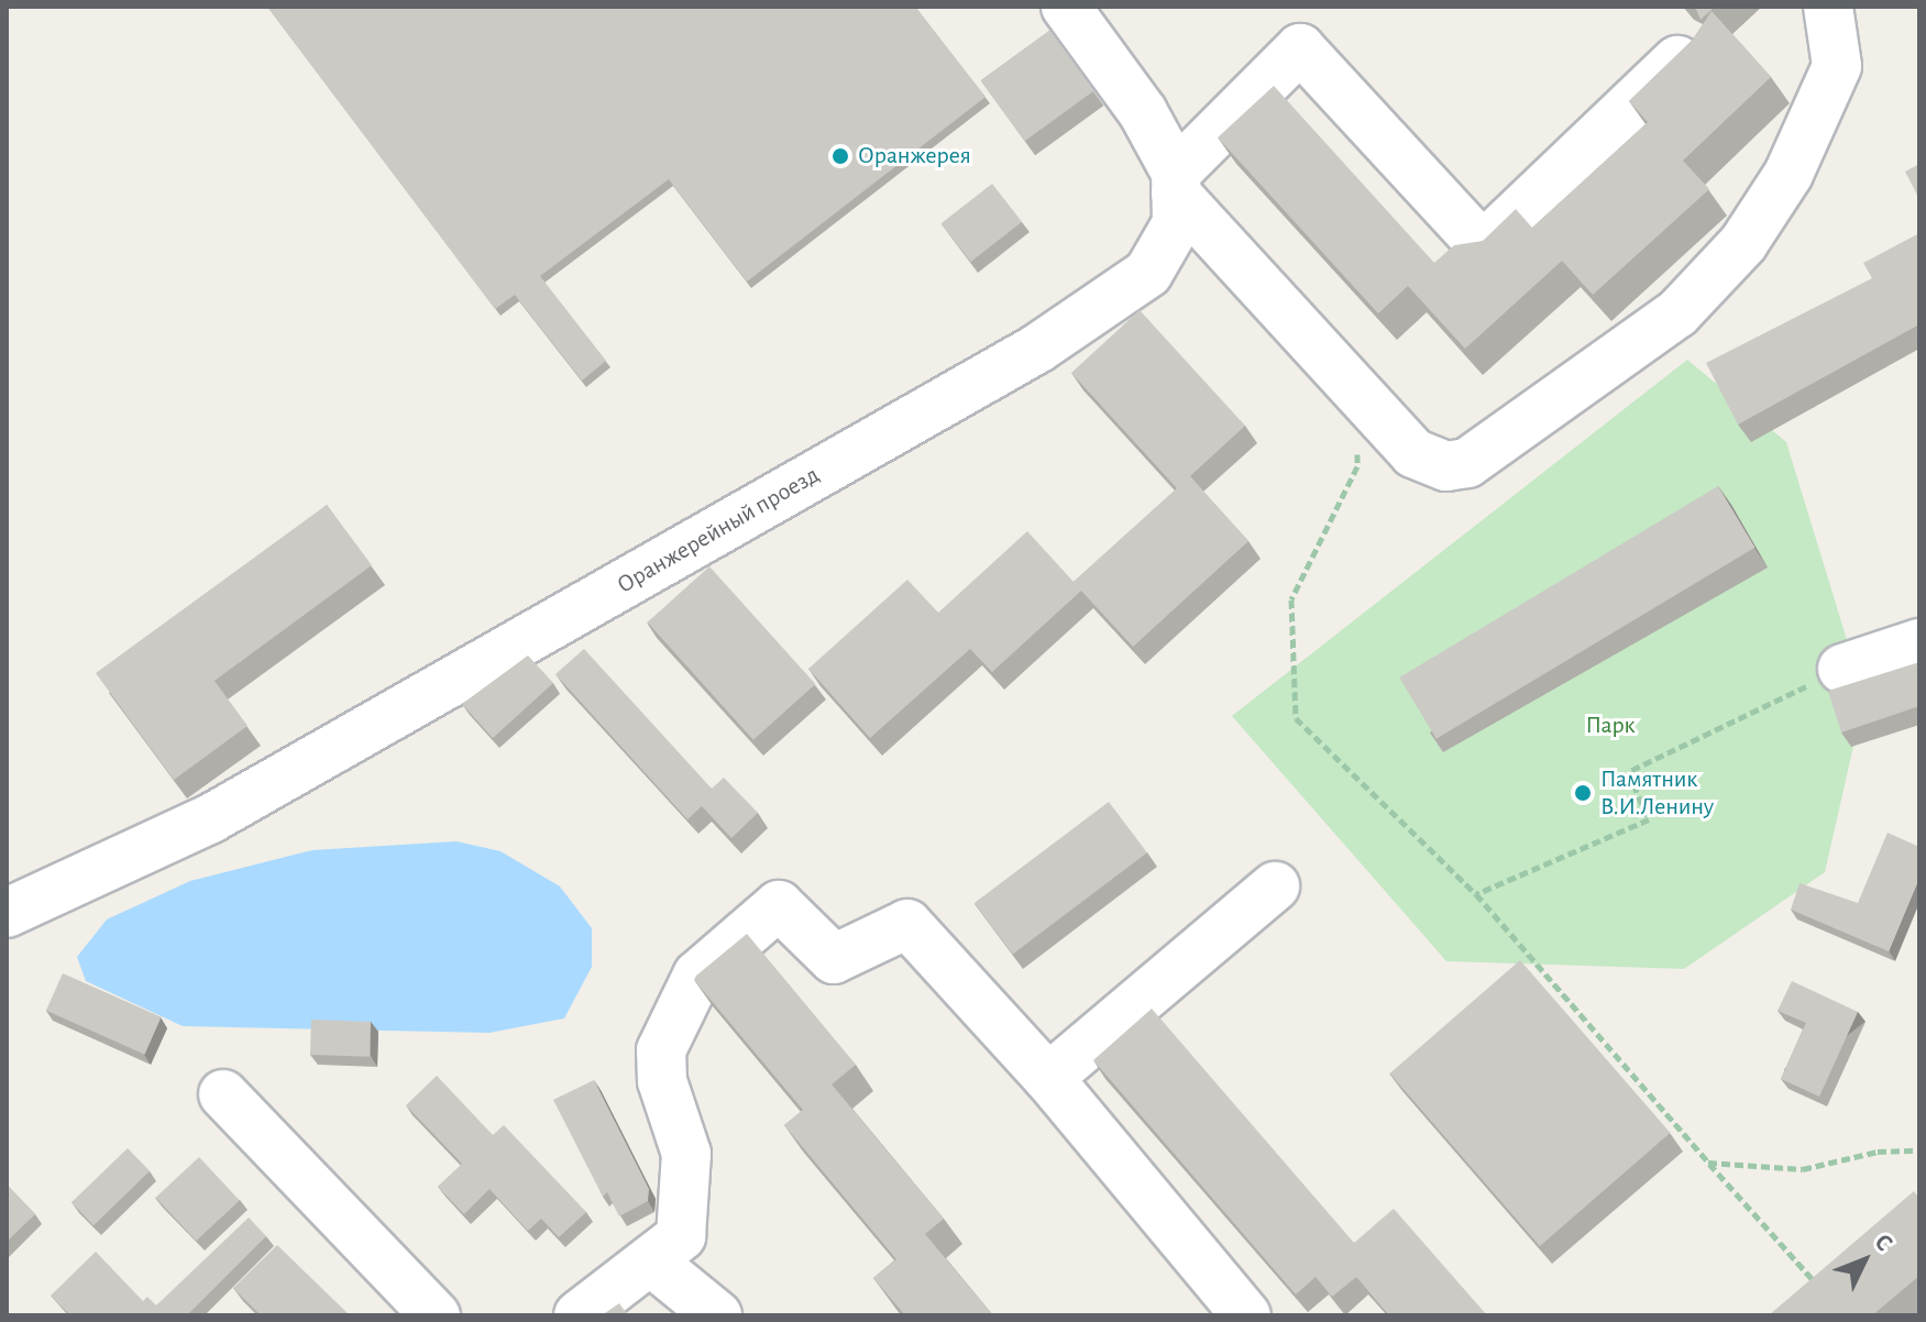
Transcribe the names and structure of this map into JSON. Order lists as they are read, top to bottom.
{
  "streets": {
    "street": ["Оранжерейный проезд"]
  },
  "parks": ["Парк"],
  "places": ["Оранжерея", "Памятник В.И.Ленину"],
  "north": "top right"
}
